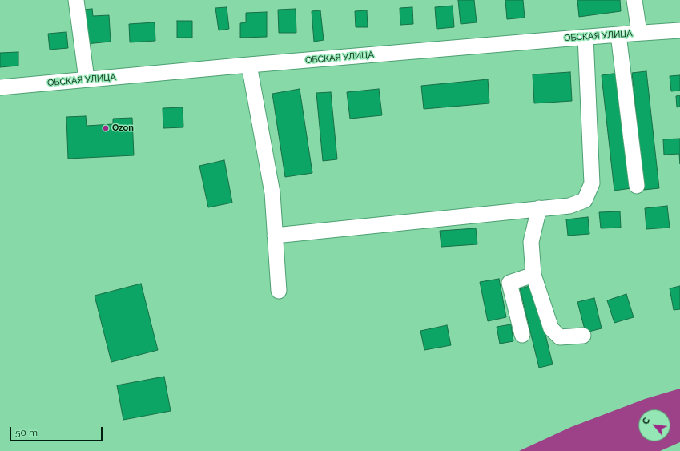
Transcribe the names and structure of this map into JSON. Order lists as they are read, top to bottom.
{
  "streets": {
    "street": ["ОБСКАЯ УЛИЦА"]
  },
  "places": ["Ozon"],
  "scale_bar": "50 m",
  "north": "top left"
}
